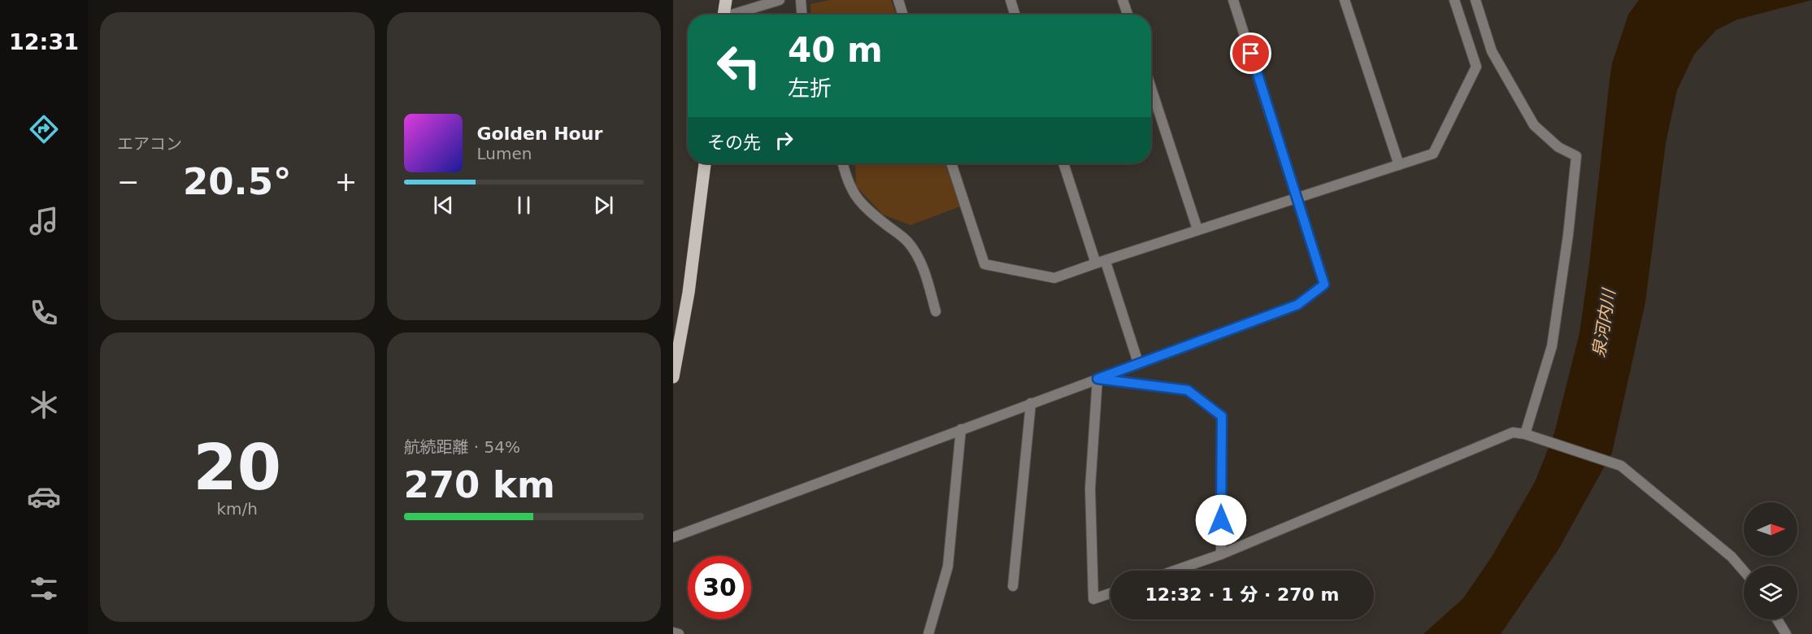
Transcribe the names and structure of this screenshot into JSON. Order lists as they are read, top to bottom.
{
  "water": ["泉河内川"],
  "north": "right",
  "page": {
    "tabs": "12:31",
    "tile": [
      "エアコン",
      ["20", "km/h"],
      ["航続距離 · 54%", "270 km"]
    ],
    "turn": ["40 m", "左折"],
    "song": ["Golden Hour", "Lumen"],
    "then": "その先",
    "heat": ["−", "20.5°", "+"],
    "limit": "30",
    "trip": "12:32 · 1 分 · 270 m"
  }
}
